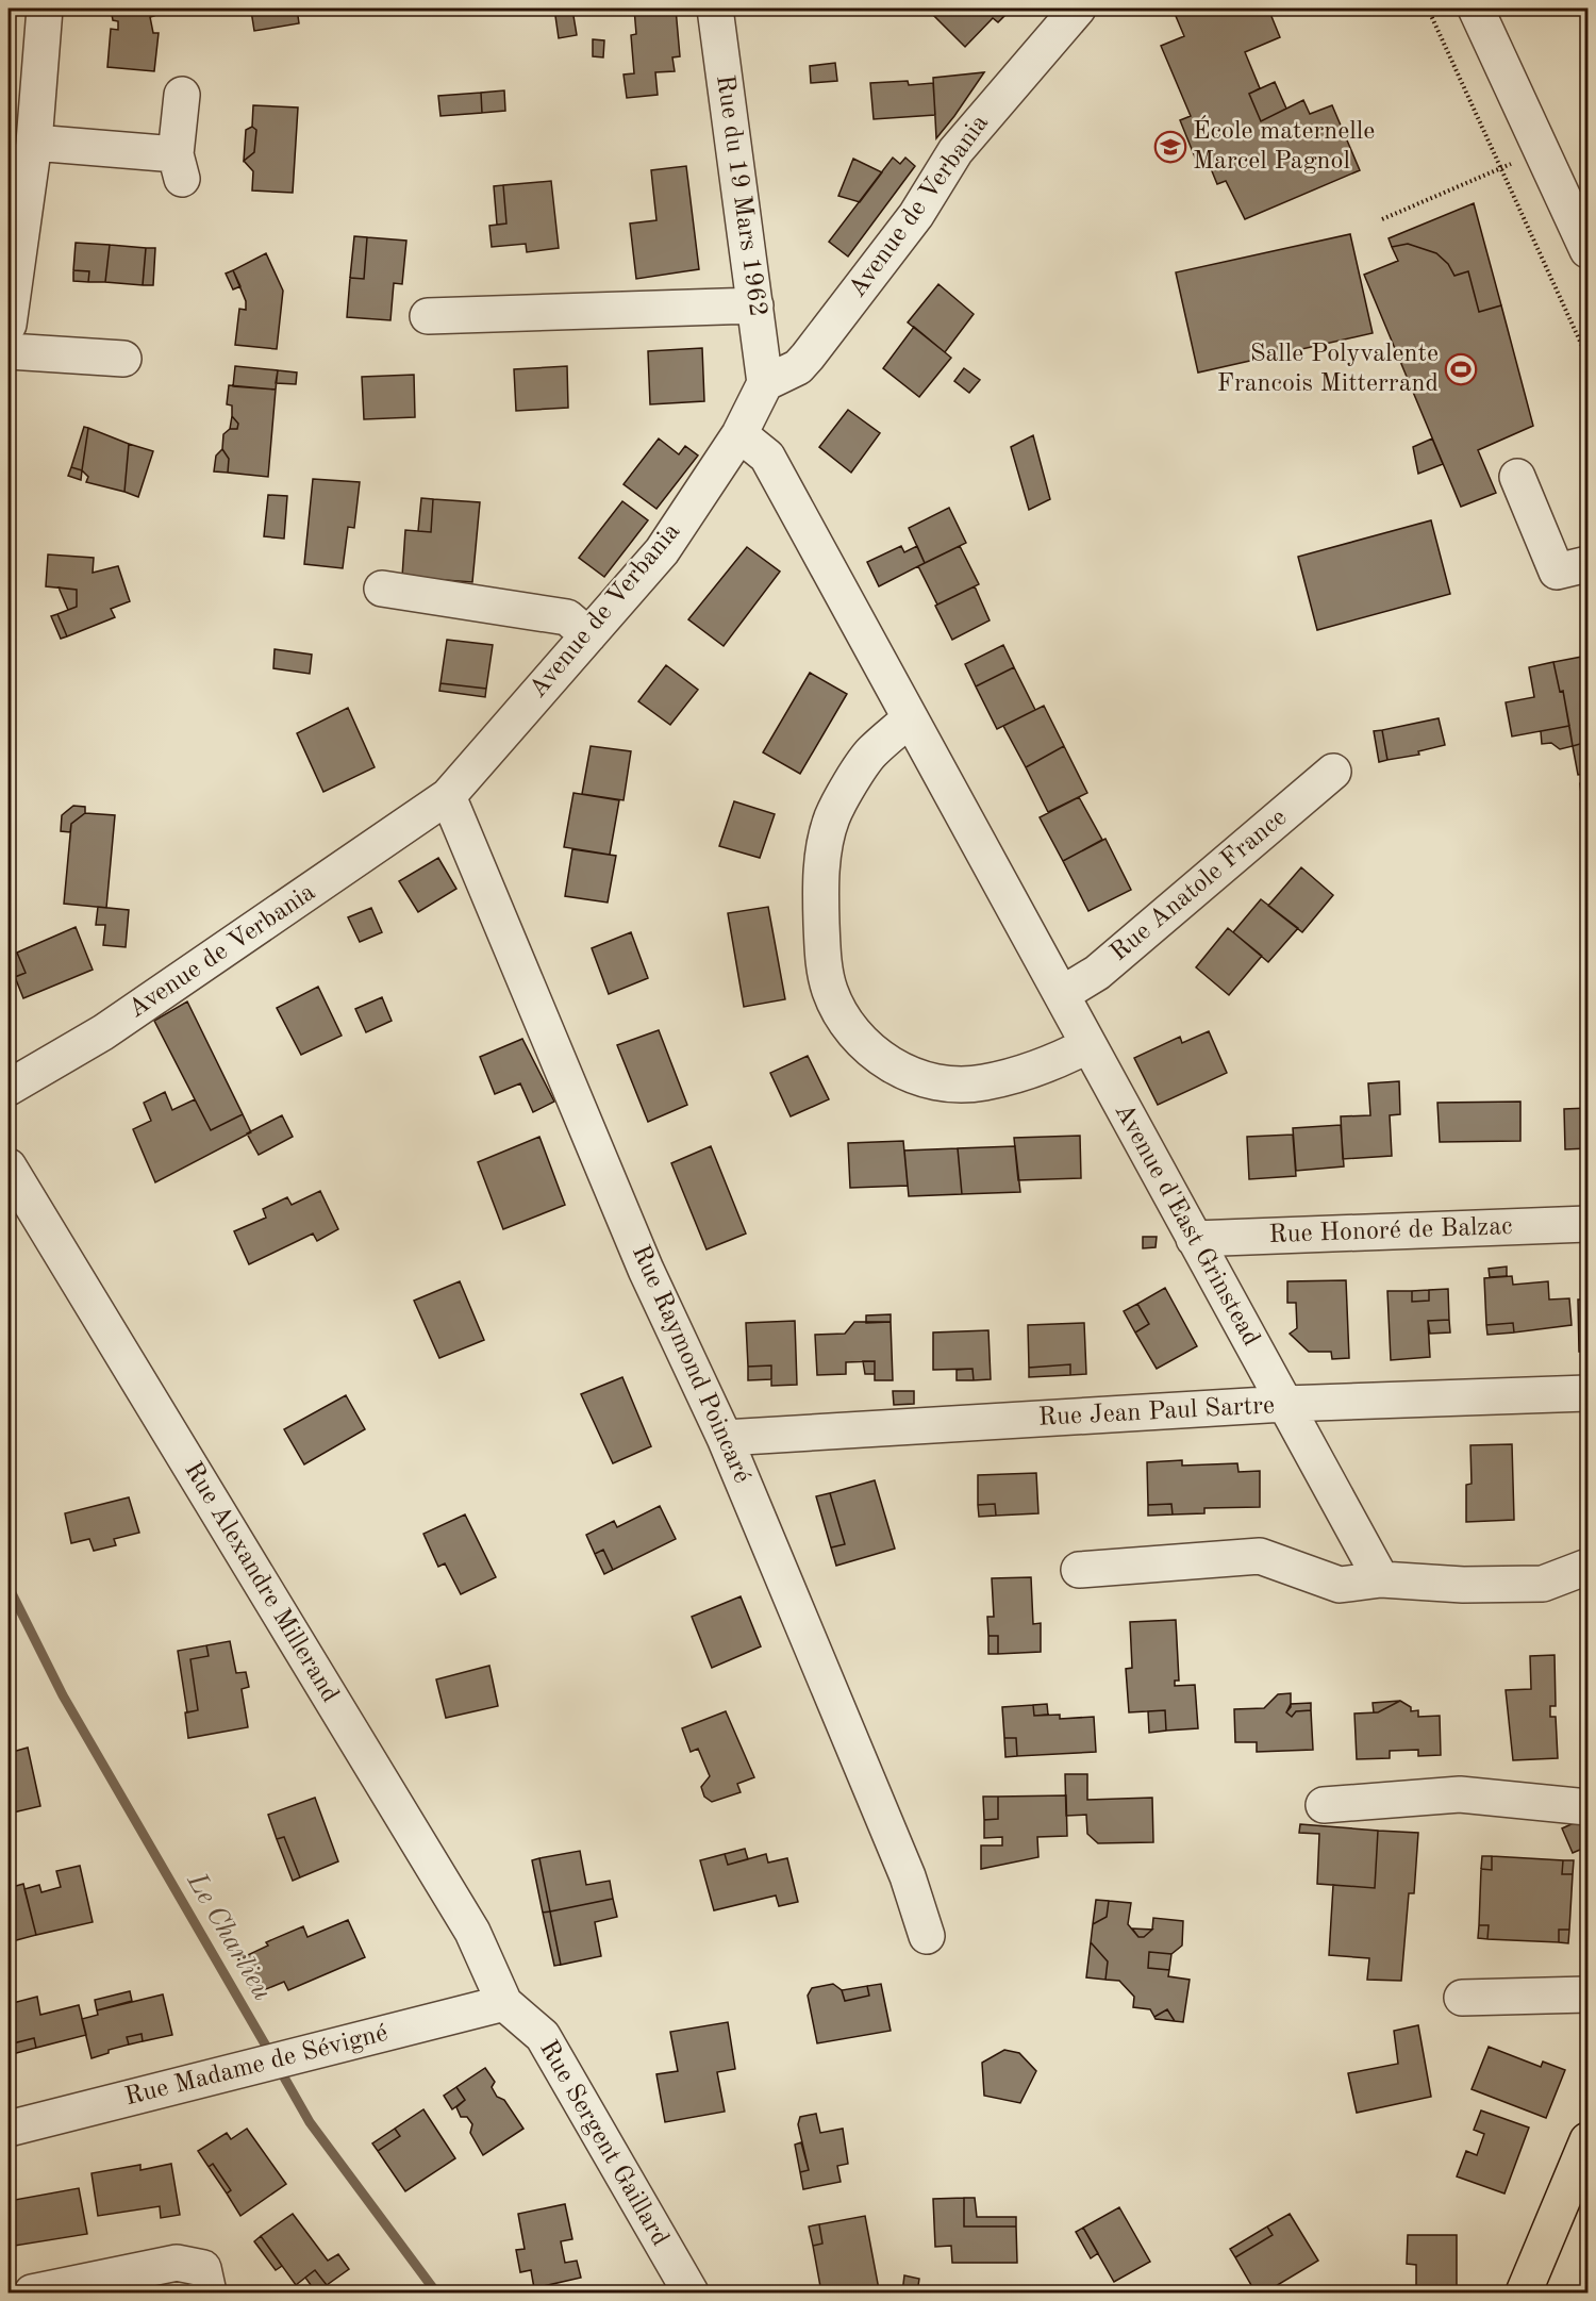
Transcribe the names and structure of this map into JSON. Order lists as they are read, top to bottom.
{
  "streets": {
    "street": [
      "Rue du 19 Mars 1962",
      "Avenue de Verbania",
      "Rue Anatole France",
      "Avenue d'East Grinstead",
      "Rue Honoré de Balzac",
      "Rue Raymond Poincaré",
      "Rue Jean Paul Sartre",
      "Rue Alexandre Millerand",
      "Rue Madame de Sévigné",
      "Rue Sergent Gaillard"
    ]
  },
  "crossings": [
    ["Rue du 19 Mars 1962", "Avenue de Verbania"],
    ["Avenue de Verbania", "Avenue d'East Grinstead"],
    ["Avenue de Verbania", "Rue Raymond Poincaré"],
    ["Rue Anatole France", "Avenue d'East Grinstead"],
    ["Avenue d'East Grinstead", "Rue Honoré de Balzac"],
    ["Avenue d'East Grinstead", "Rue Jean Paul Sartre"],
    ["Rue Raymond Poincaré", "Rue Jean Paul Sartre"],
    ["Rue Alexandre Millerand", "Rue Madame de Sévigné"],
    ["Rue Alexandre Millerand", "Rue Sergent Gaillard"],
    ["Rue Madame de Sévigné", "Rue Sergent Gaillard"]
  ],
  "water": ["Le Charlieu"],
  "places": {
    "school or university": ["École maternelle Marcel Pagnol"],
    "sports": ["Salle Polyvalente Francois Mitterrand"]
  }
}
